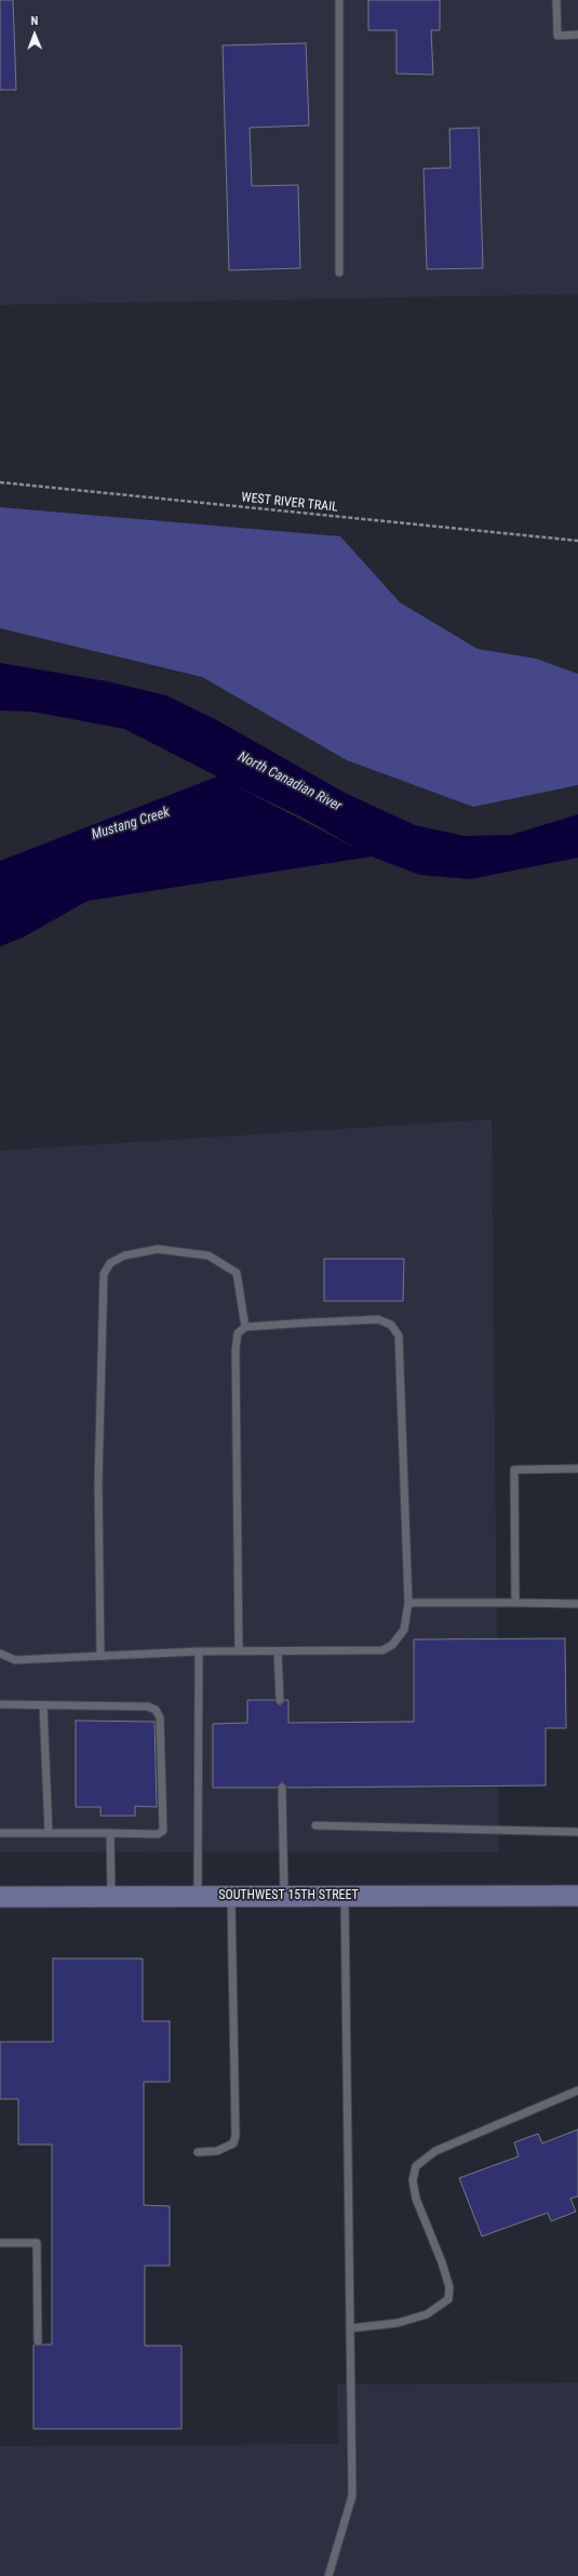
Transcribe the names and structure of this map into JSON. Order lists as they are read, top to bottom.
{
  "streets": {
    "main road": ["SOUTHWEST 15TH STREET"],
    "path": ["WEST RIVER TRAIL"]
  },
  "water": ["North Canadian River", "Mustang Creek"],
  "north": "top"
}
